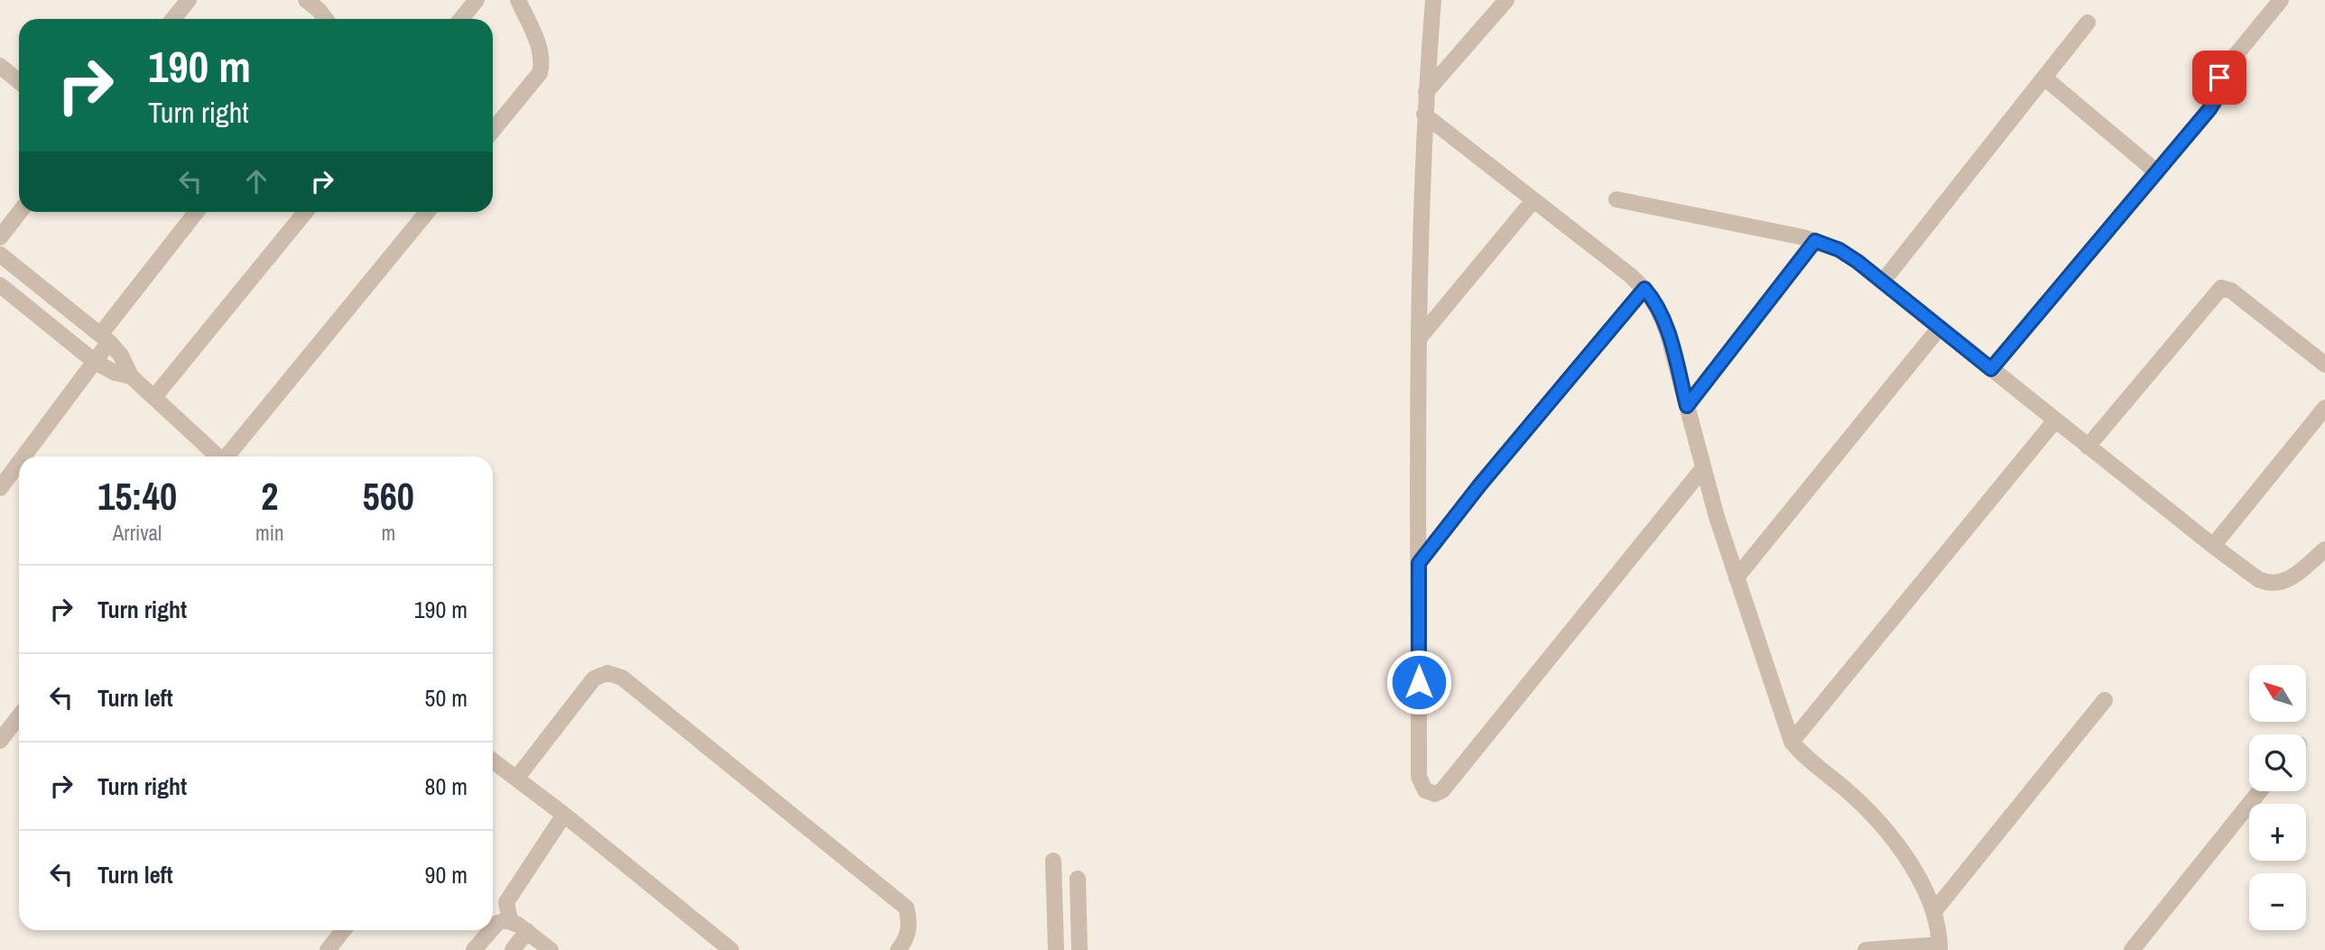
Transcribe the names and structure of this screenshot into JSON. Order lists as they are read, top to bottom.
{
  "north": "top left",
  "page": {
    "turn": ["190 m", "Turn right"],
    "eta": [
      "15:40",
      "Arrival",
      "2",
      "min",
      "560",
      "m"
    ],
    "list": [
      {
        "name": "Turn right",
        "value": "190 m"
      },
      {
        "name": "Turn left",
        "value": "50 m"
      },
      {
        "name": "Turn right",
        "value": "80 m"
      },
      {
        "name": "Turn left",
        "value": "90 m"
      }
    ],
    "map_buttons": ["+", "−"]
  }
}
